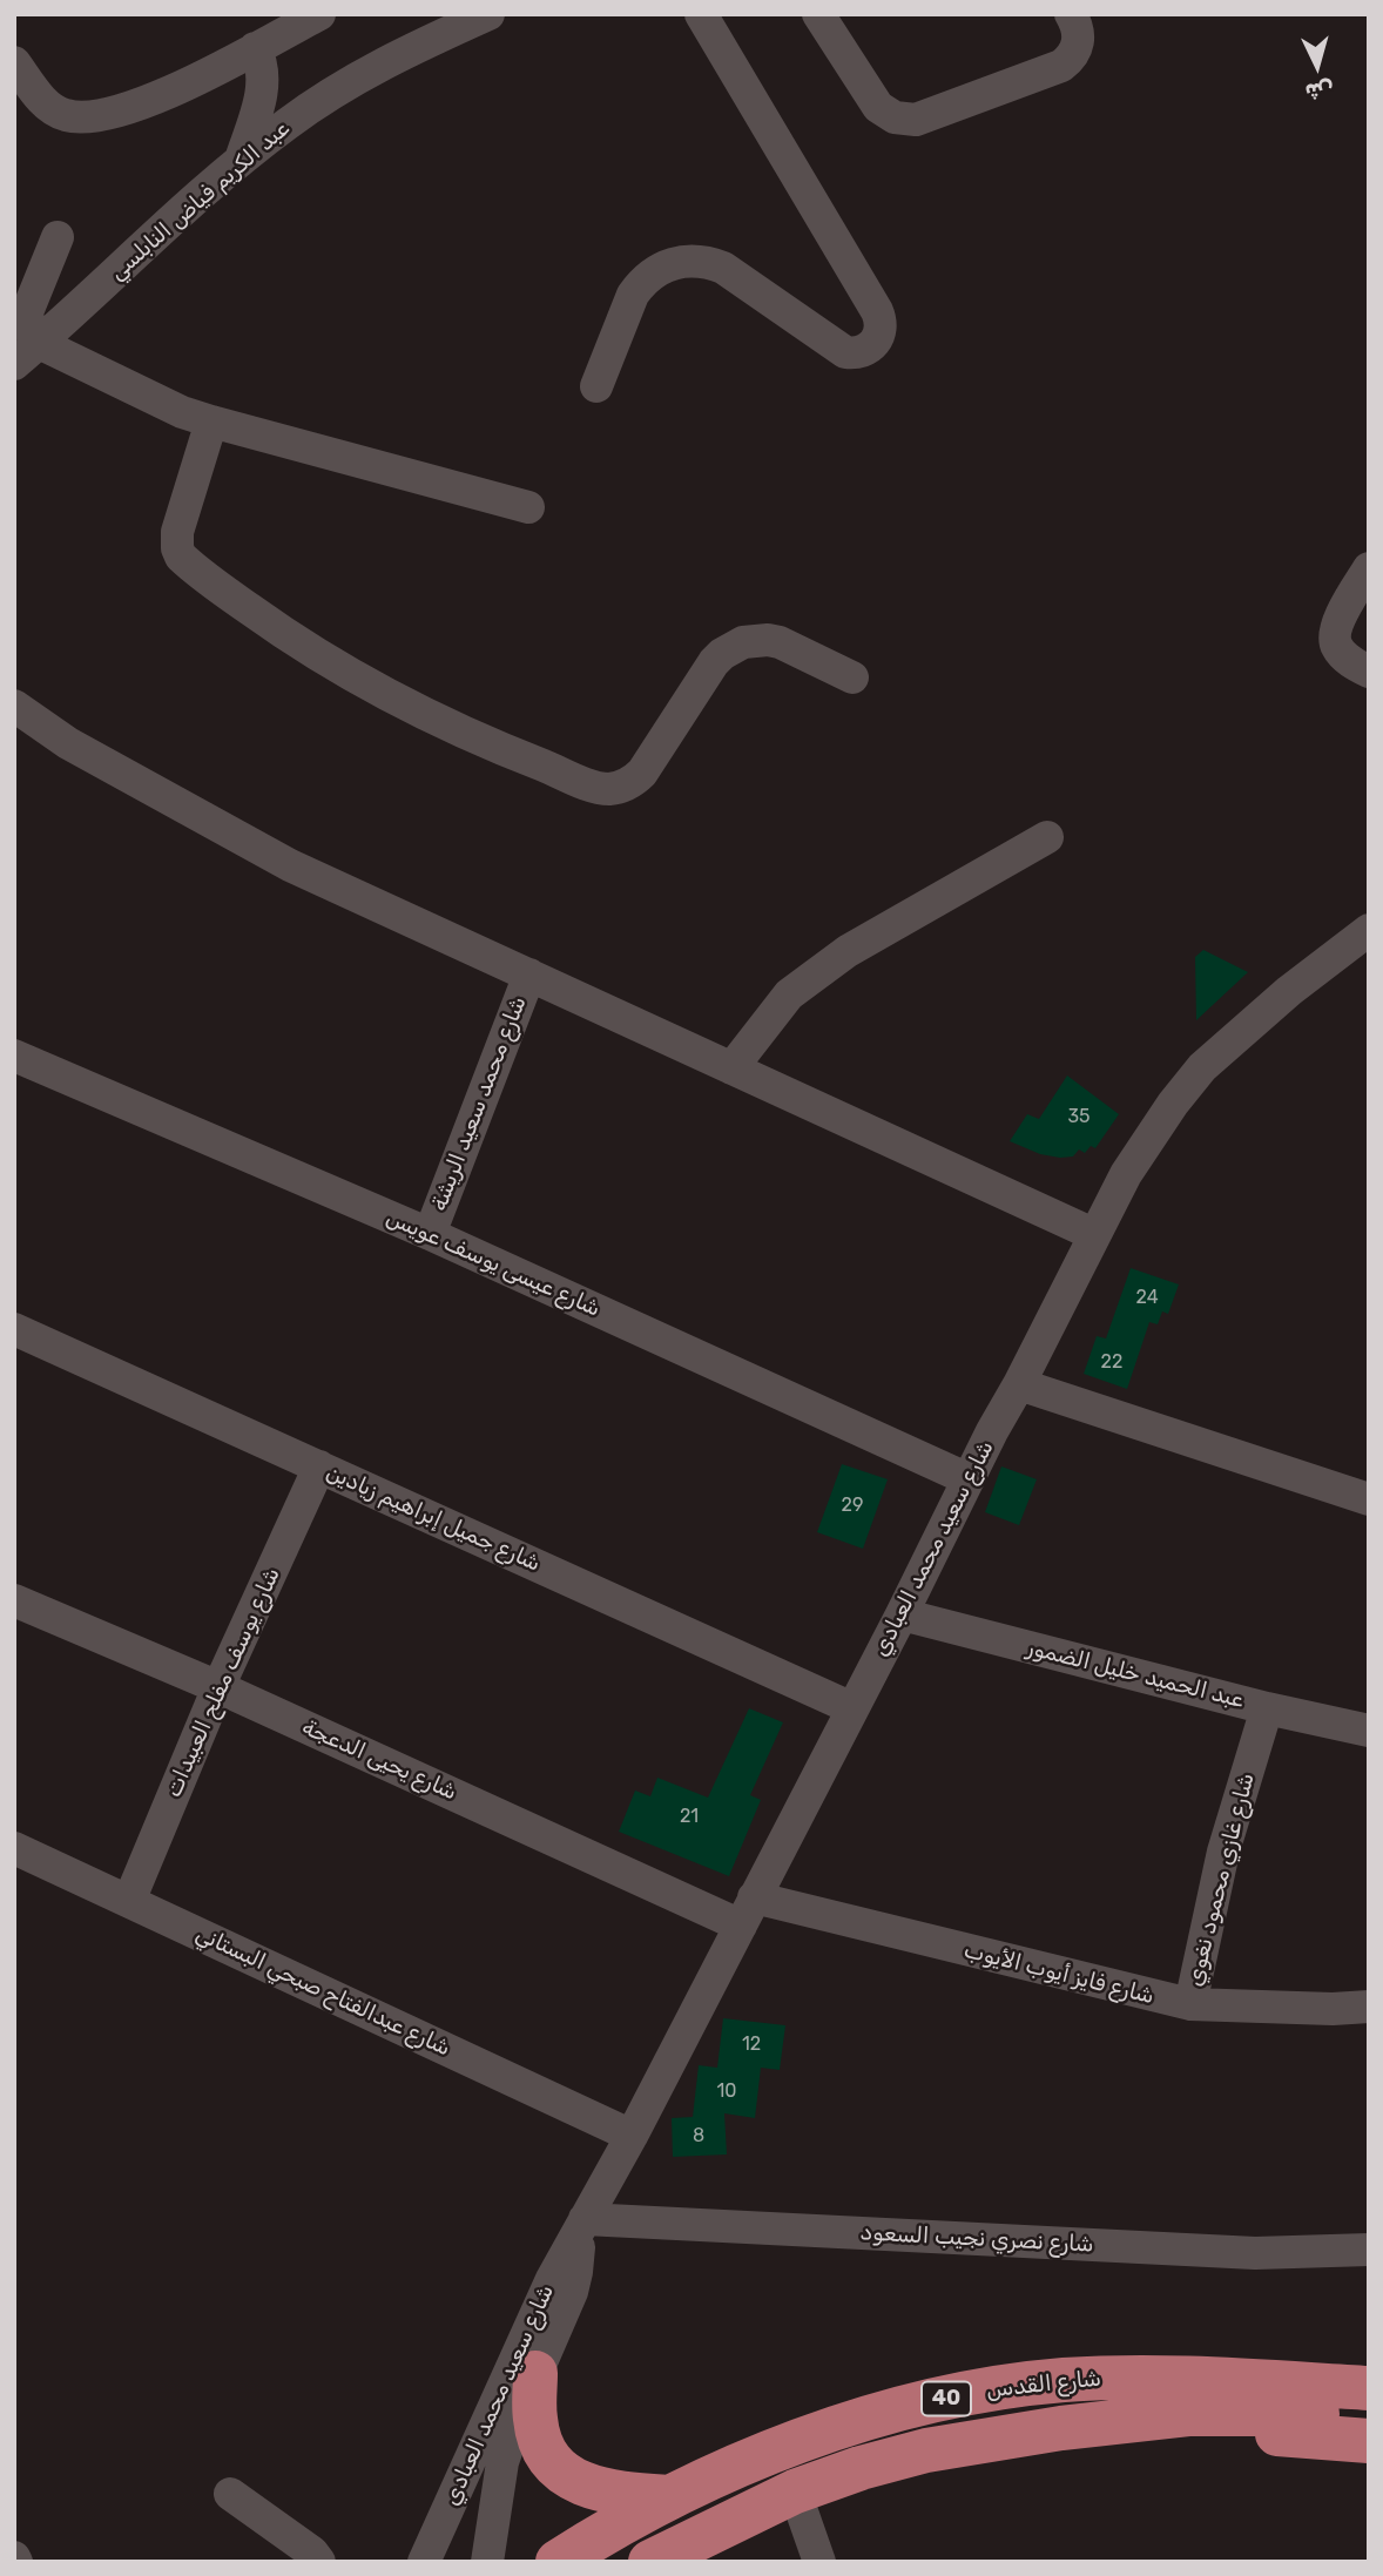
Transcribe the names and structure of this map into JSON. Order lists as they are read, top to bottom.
{
  "streets": {
    "highway": ["شارع القدس", "40"],
    "street": [
      "عبد الكريم فياض النابلسي",
      "شارع محمد سعيد الريشة",
      "شارع عيسى يوسف عويس",
      "شارع جميل إبراهيم زيادين",
      "شارع سعيد محمد العبادي",
      "عبد الحميد خليل الضمور",
      "شارع يوسف مفلح العبيدات",
      "شارع يحيى الدعجة",
      "شارع غازي محمود نغوي",
      "شارع فايز أيوب الأيوب",
      "شارع عبدالفتاح صبحي البستاني",
      "شارع نصري نجيب السعود"
    ]
  },
  "crossings": [
    ["شارع محمد سعيد الريشة", "شارع عيسى يوسف عويس"],
    ["شارع عيسى يوسف عويس", "شارع سعيد محمد العبادي"],
    ["شارع جميل إبراهيم زيادين", "شارع سعيد محمد العبادي"],
    ["شارع جميل إبراهيم زيادين", "شارع يوسف مفلح العبيدات"],
    ["شارع سعيد محمد العبادي", "عبد الحميد خليل الضمور"],
    ["شارع سعيد محمد العبادي", "شارع يحيى الدعجة"],
    ["شارع سعيد محمد العبادي", "شارع فايز أيوب الأيوب"],
    ["شارع سعيد محمد العبادي", "شارع عبدالفتاح صبحي البستاني"],
    ["شارع سعيد محمد العبادي", "شارع نصري نجيب السعود"],
    ["عبد الحميد خليل الضمور", "شارع غازي محمود نغوي"],
    ["شارع يوسف مفلح العبيدات", "شارع يحيى الدعجة"],
    ["شارع يوسف مفلح العبيدات", "شارع عبدالفتاح صبحي البستاني"],
    ["شارع يحيى الدعجة", "شارع فايز أيوب الأيوب"],
    ["شارع غازي محمود نغوي", "شارع فايز أيوب الأيوب"]
  ],
  "house_numbers": [
    "35",
    "24",
    "22",
    "29",
    "21",
    "12",
    "10",
    "8"
  ],
  "north": "bottom"
}
